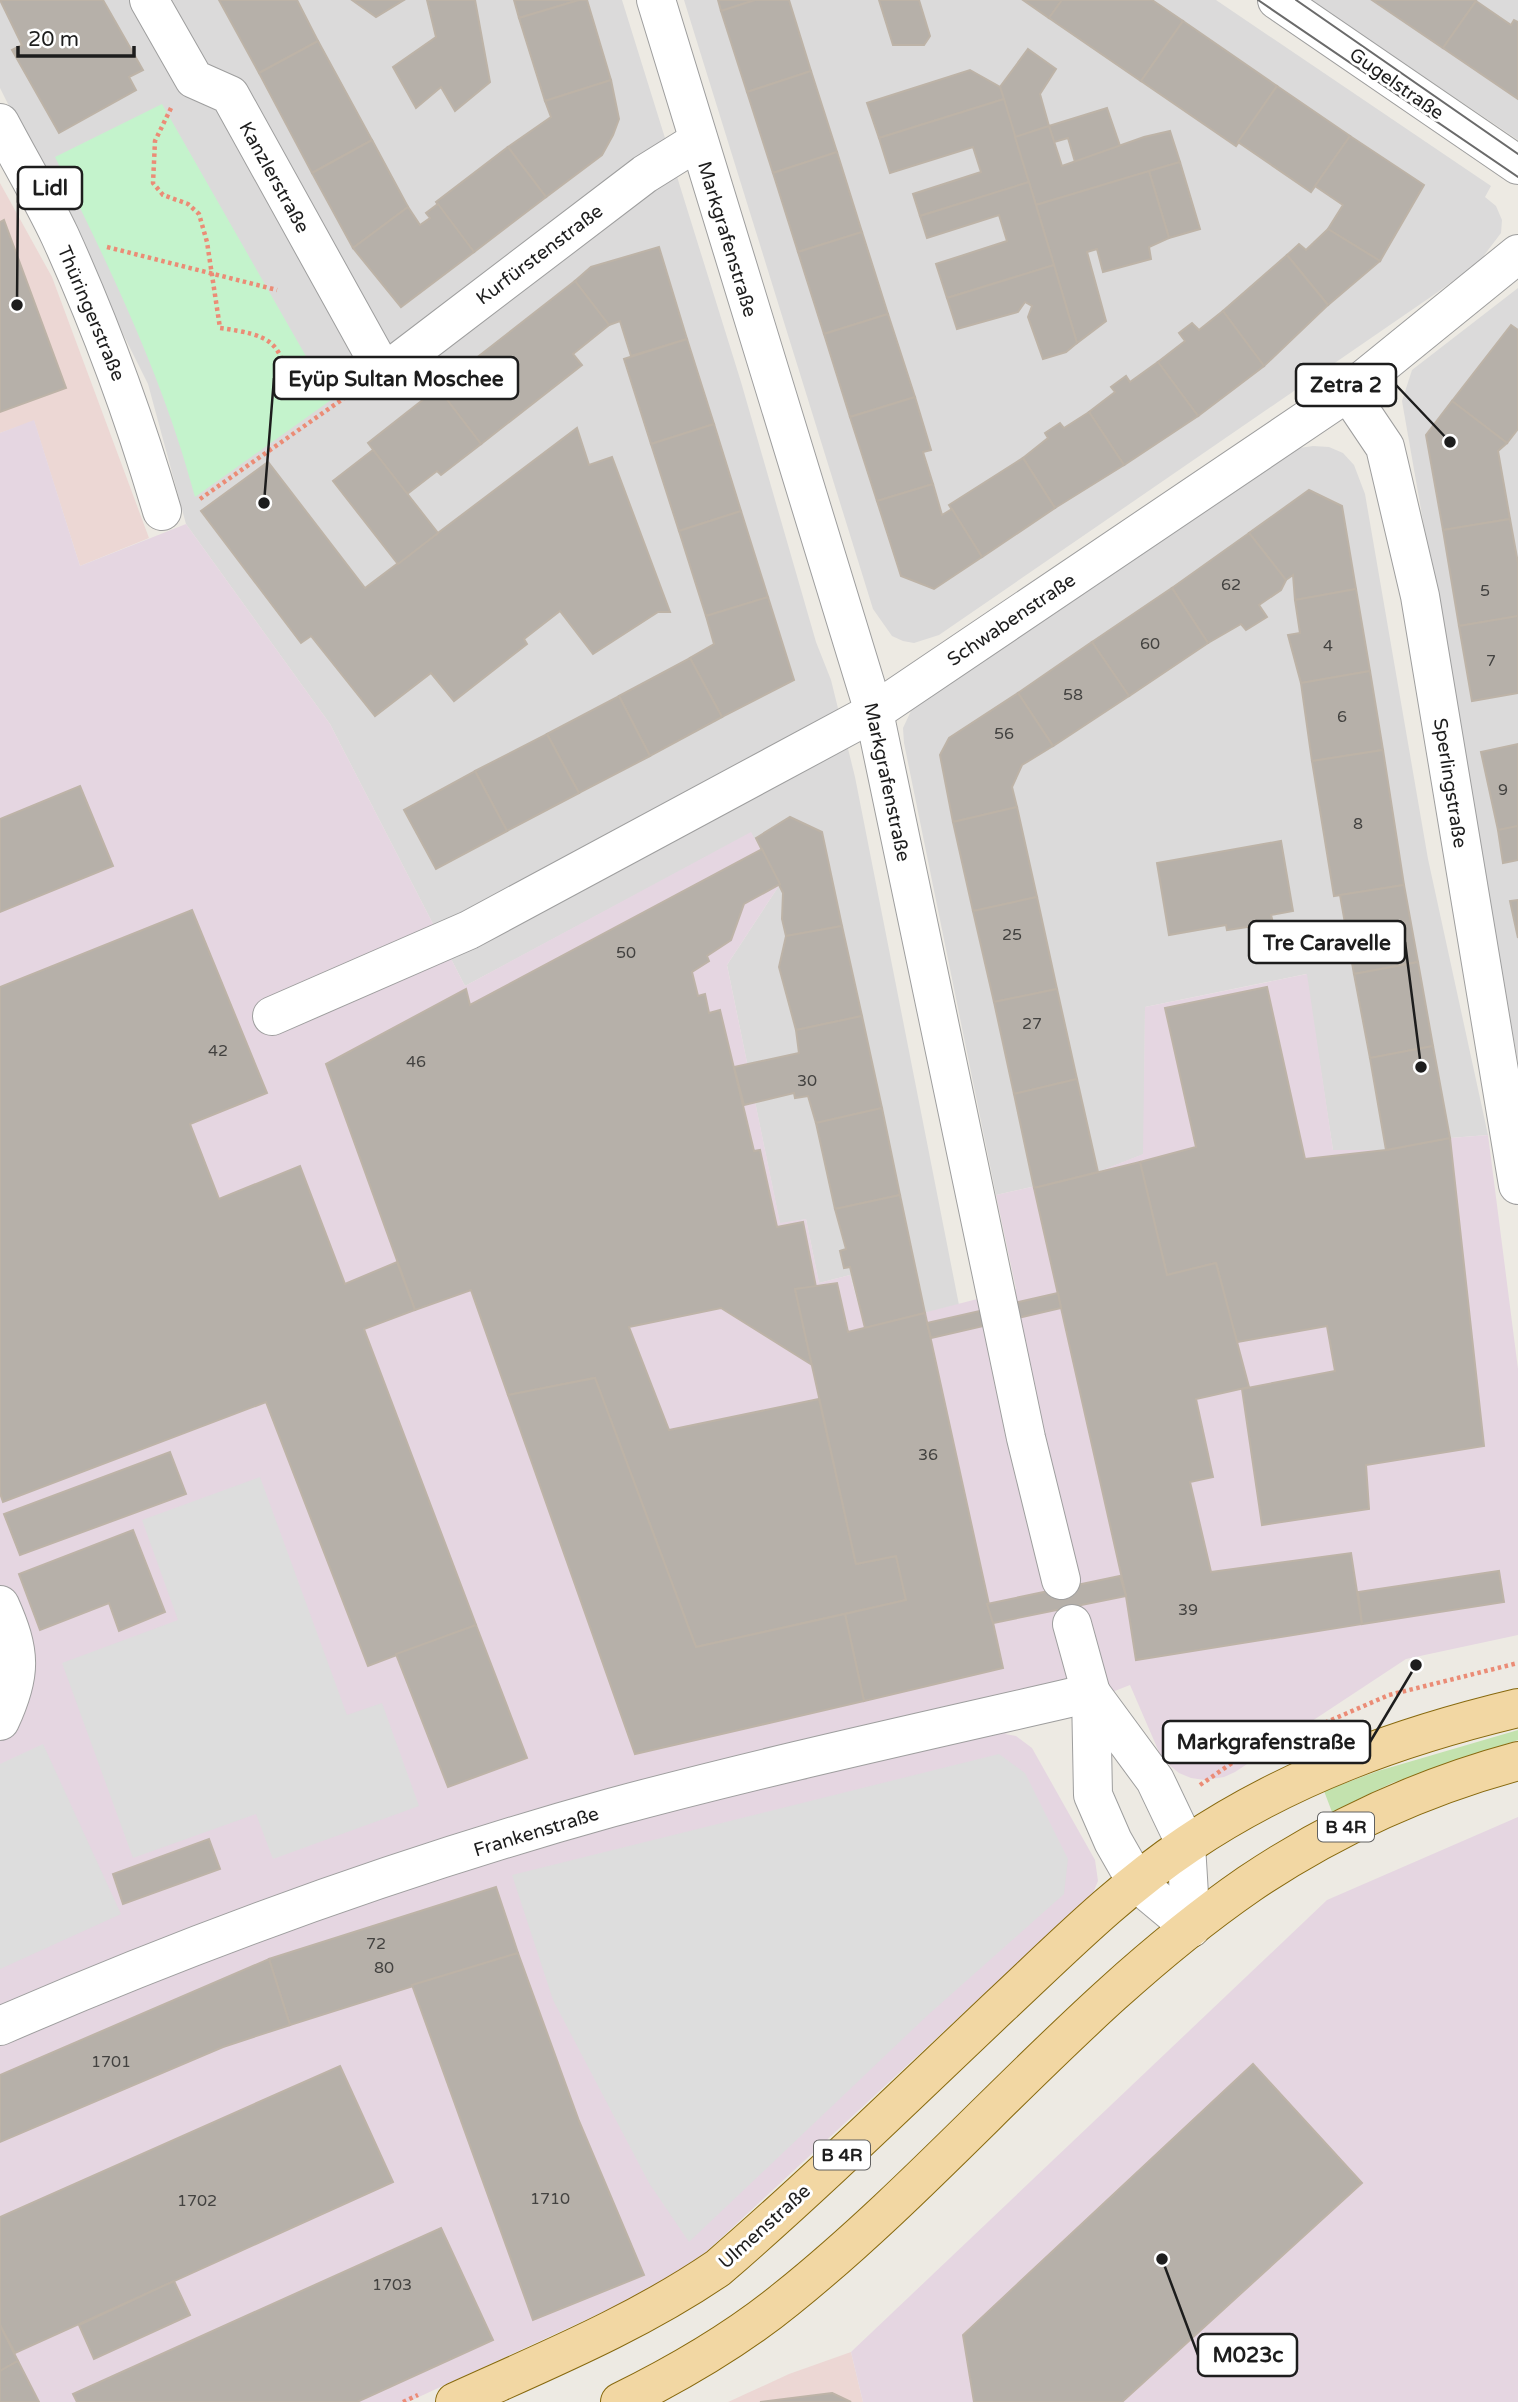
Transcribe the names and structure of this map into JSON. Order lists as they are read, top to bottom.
{
  "streets": {
    "main road": ["B 4R", "Ulmenstraße"],
    "street": [
      "Gugelstraße",
      "Kanzlerstraße",
      "Markgrafenstraße",
      "Kurfürstenstraße",
      "Thüringerstraße",
      "Schwabenstraße",
      "Sperlingstraße",
      "Frankenstraße"
    ]
  },
  "crossings": [
    ["Kanzlerstraße", "Kurfürstenstraße"],
    ["Markgrafenstraße", "Kurfürstenstraße"],
    ["Markgrafenstraße", "Schwabenstraße"],
    ["Schwabenstraße", "Sperlingstraße"],
    ["B 4R", "Ulmenstraße"]
  ],
  "places": [
    "Lidl",
    "Zetra 2",
    "Eyüp Sultan Moschee",
    "Tre Caravelle",
    "Markgrafenstraße",
    "M023c"
  ],
  "house_numbers": [
    "62",
    "5",
    "60",
    "4",
    "7",
    "58",
    "6",
    "56",
    "9",
    "8",
    "25",
    "50",
    "27",
    "42",
    "46",
    "30",
    "36",
    "39",
    "72",
    "80",
    "1701",
    "1710",
    "1702",
    "1703"
  ],
  "scale_bar": "20 m"
}
